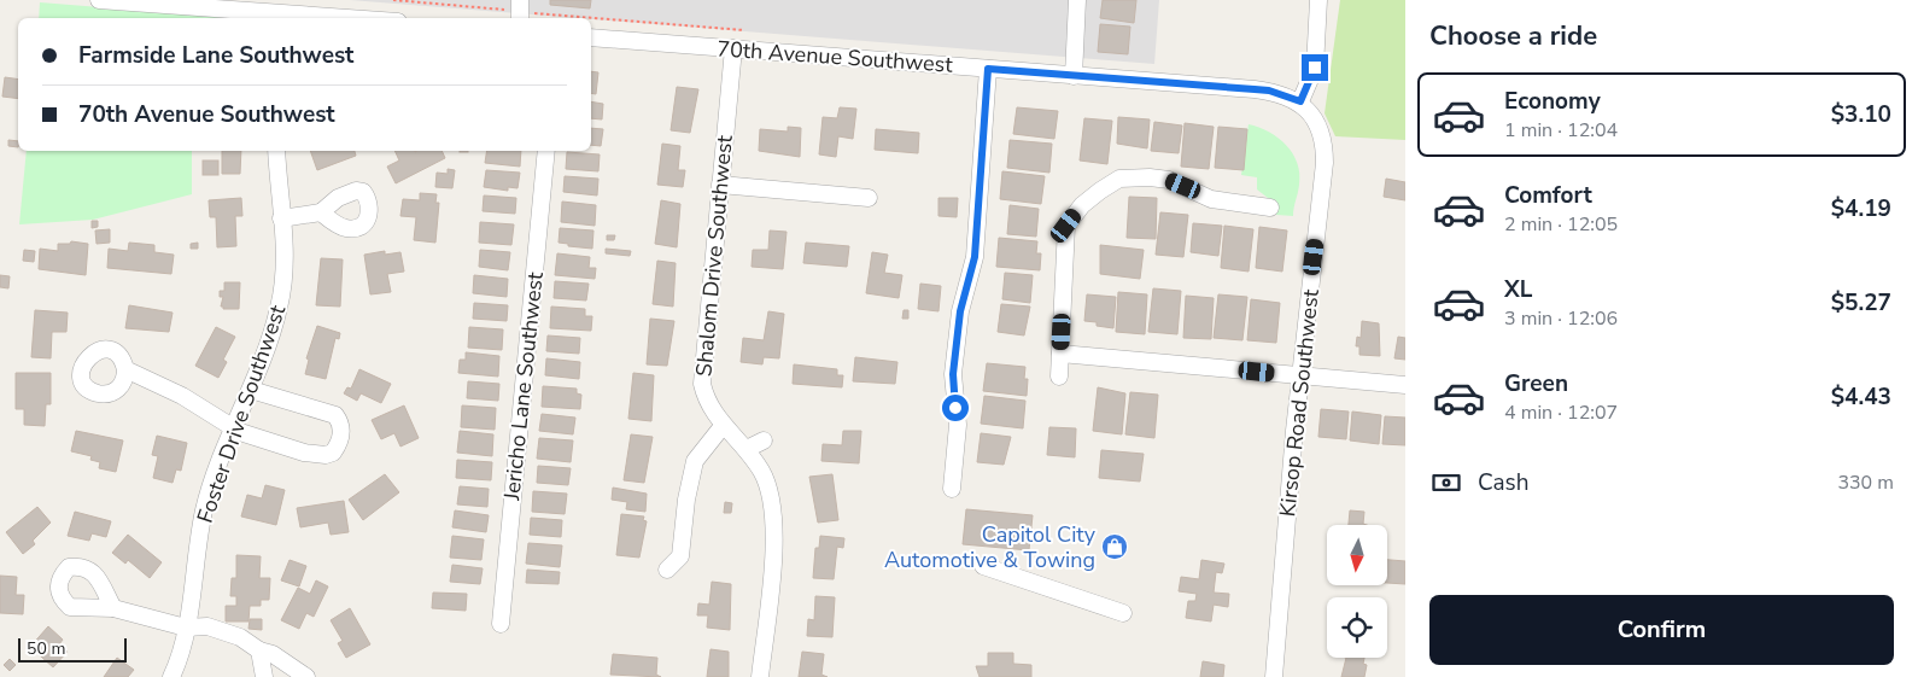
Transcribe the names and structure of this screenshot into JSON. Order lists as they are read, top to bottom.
{
  "streets": {
    "street": [
      "70th Avenue Southwest",
      "Shalom Drive Southwest",
      "Jericho Lane Southwest",
      "Kirsop Road Southwest",
      "Foster Drive Southwest"
    ]
  },
  "crossings": [
    ["70th Avenue Southwest", "Shalom Drive Southwest"],
    ["70th Avenue Southwest", "Kirsop Road Southwest"]
  ],
  "places": {
    "shop": ["Capitol City Automotive & Towing"]
  },
  "scale_bar": "50 m",
  "north": "bottom",
  "page": {
    "heading": "Choose a ride",
    "banner": ["Farmside Lane Southwest", "70th Avenue Southwest"],
    "list": [
      {
        "name": "Economy",
        "note": "1 min · 12:04",
        "value": "$3.10"
      },
      {
        "name": "Comfort",
        "note": "2 min · 12:05",
        "value": "$4.19"
      },
      {
        "name": "XL",
        "note": "3 min · 12:06",
        "value": "$5.27"
      },
      {
        "name": "Green",
        "note": "4 min · 12:07",
        "value": "$4.43"
      }
    ],
    "pay": ["Cash", "330 m"],
    "buttons": "Confirm",
    "scale": "50 m"
  }
}
